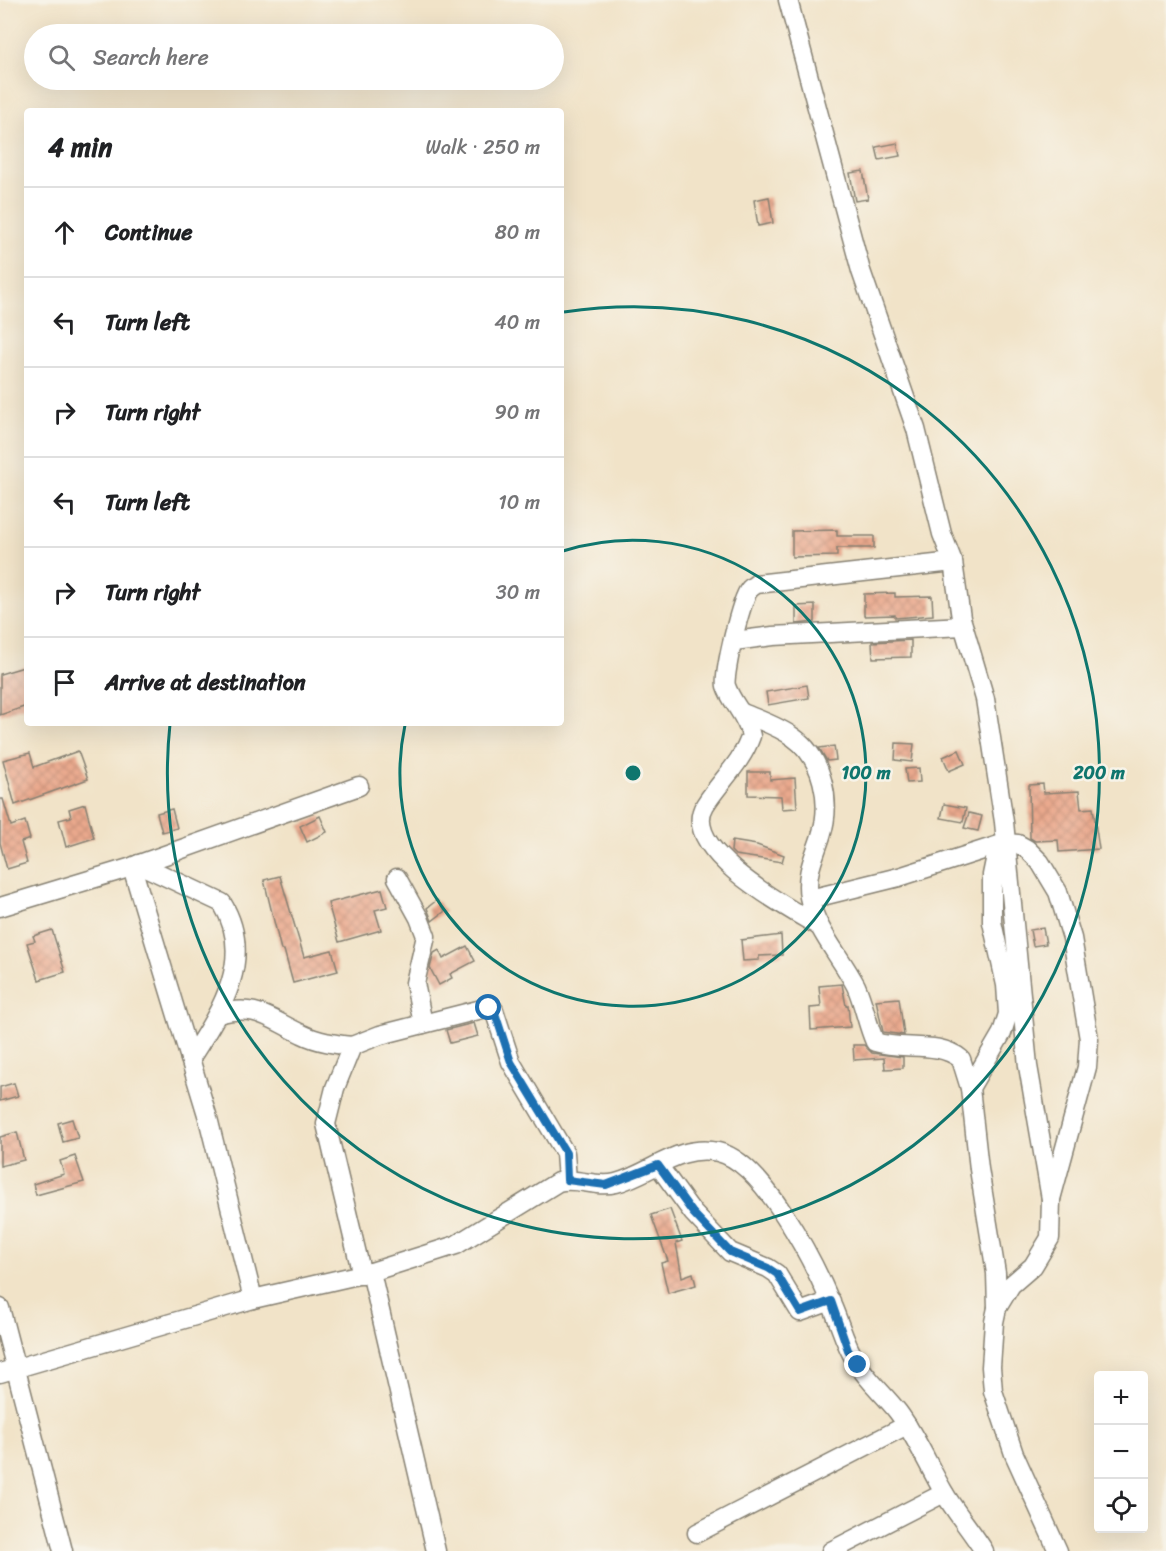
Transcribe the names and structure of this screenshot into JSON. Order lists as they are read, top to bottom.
{
  "page": {
    "search": "Search here",
    "heading": ["4 min", "Walk · 250 m"],
    "list": [
      ["Continue", "80 m"],
      ["Turn left", "40 m"],
      ["Turn right", "90 m"],
      ["Turn left", "10 m"],
      ["Turn right", "30 m"],
      "Arrive at destination"
    ],
    "map_buttons": ["+", "−"]
  },
  "rings": ["100 m", "200 m"]
}
